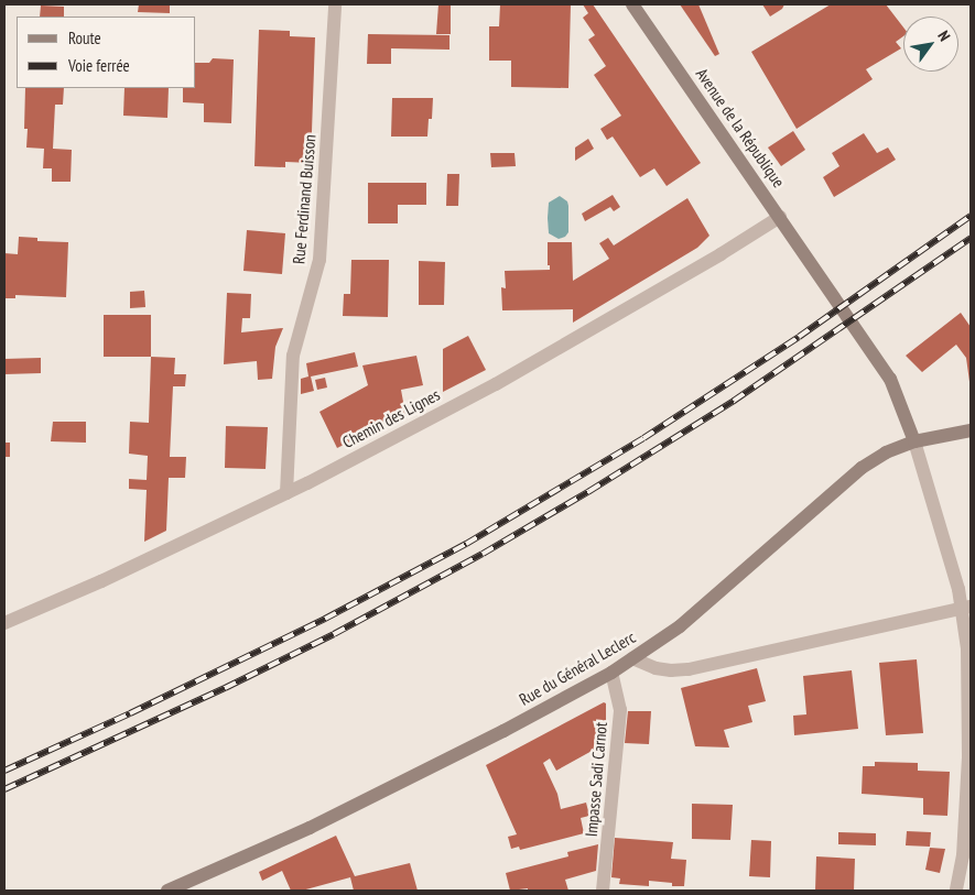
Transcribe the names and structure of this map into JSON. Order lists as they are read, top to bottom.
{
  "streets": {
    "street": [
      "Avenue de la République",
      "Rue Ferdinand Buisson",
      "Chemin des Lignes",
      "Rue du Général Leclerc",
      "Impasse Sadi Carnot"
    ]
  },
  "crossings": [
    ["Avenue de la République", "Chemin des Lignes"],
    ["Avenue de la République", "Rue du Général Leclerc"],
    ["Rue Ferdinand Buisson", "Chemin des Lignes"],
    ["Rue du Général Leclerc", "Impasse Sadi Carnot"]
  ],
  "legend": ["Route", "Voie ferrée"],
  "north": "top right"
}
